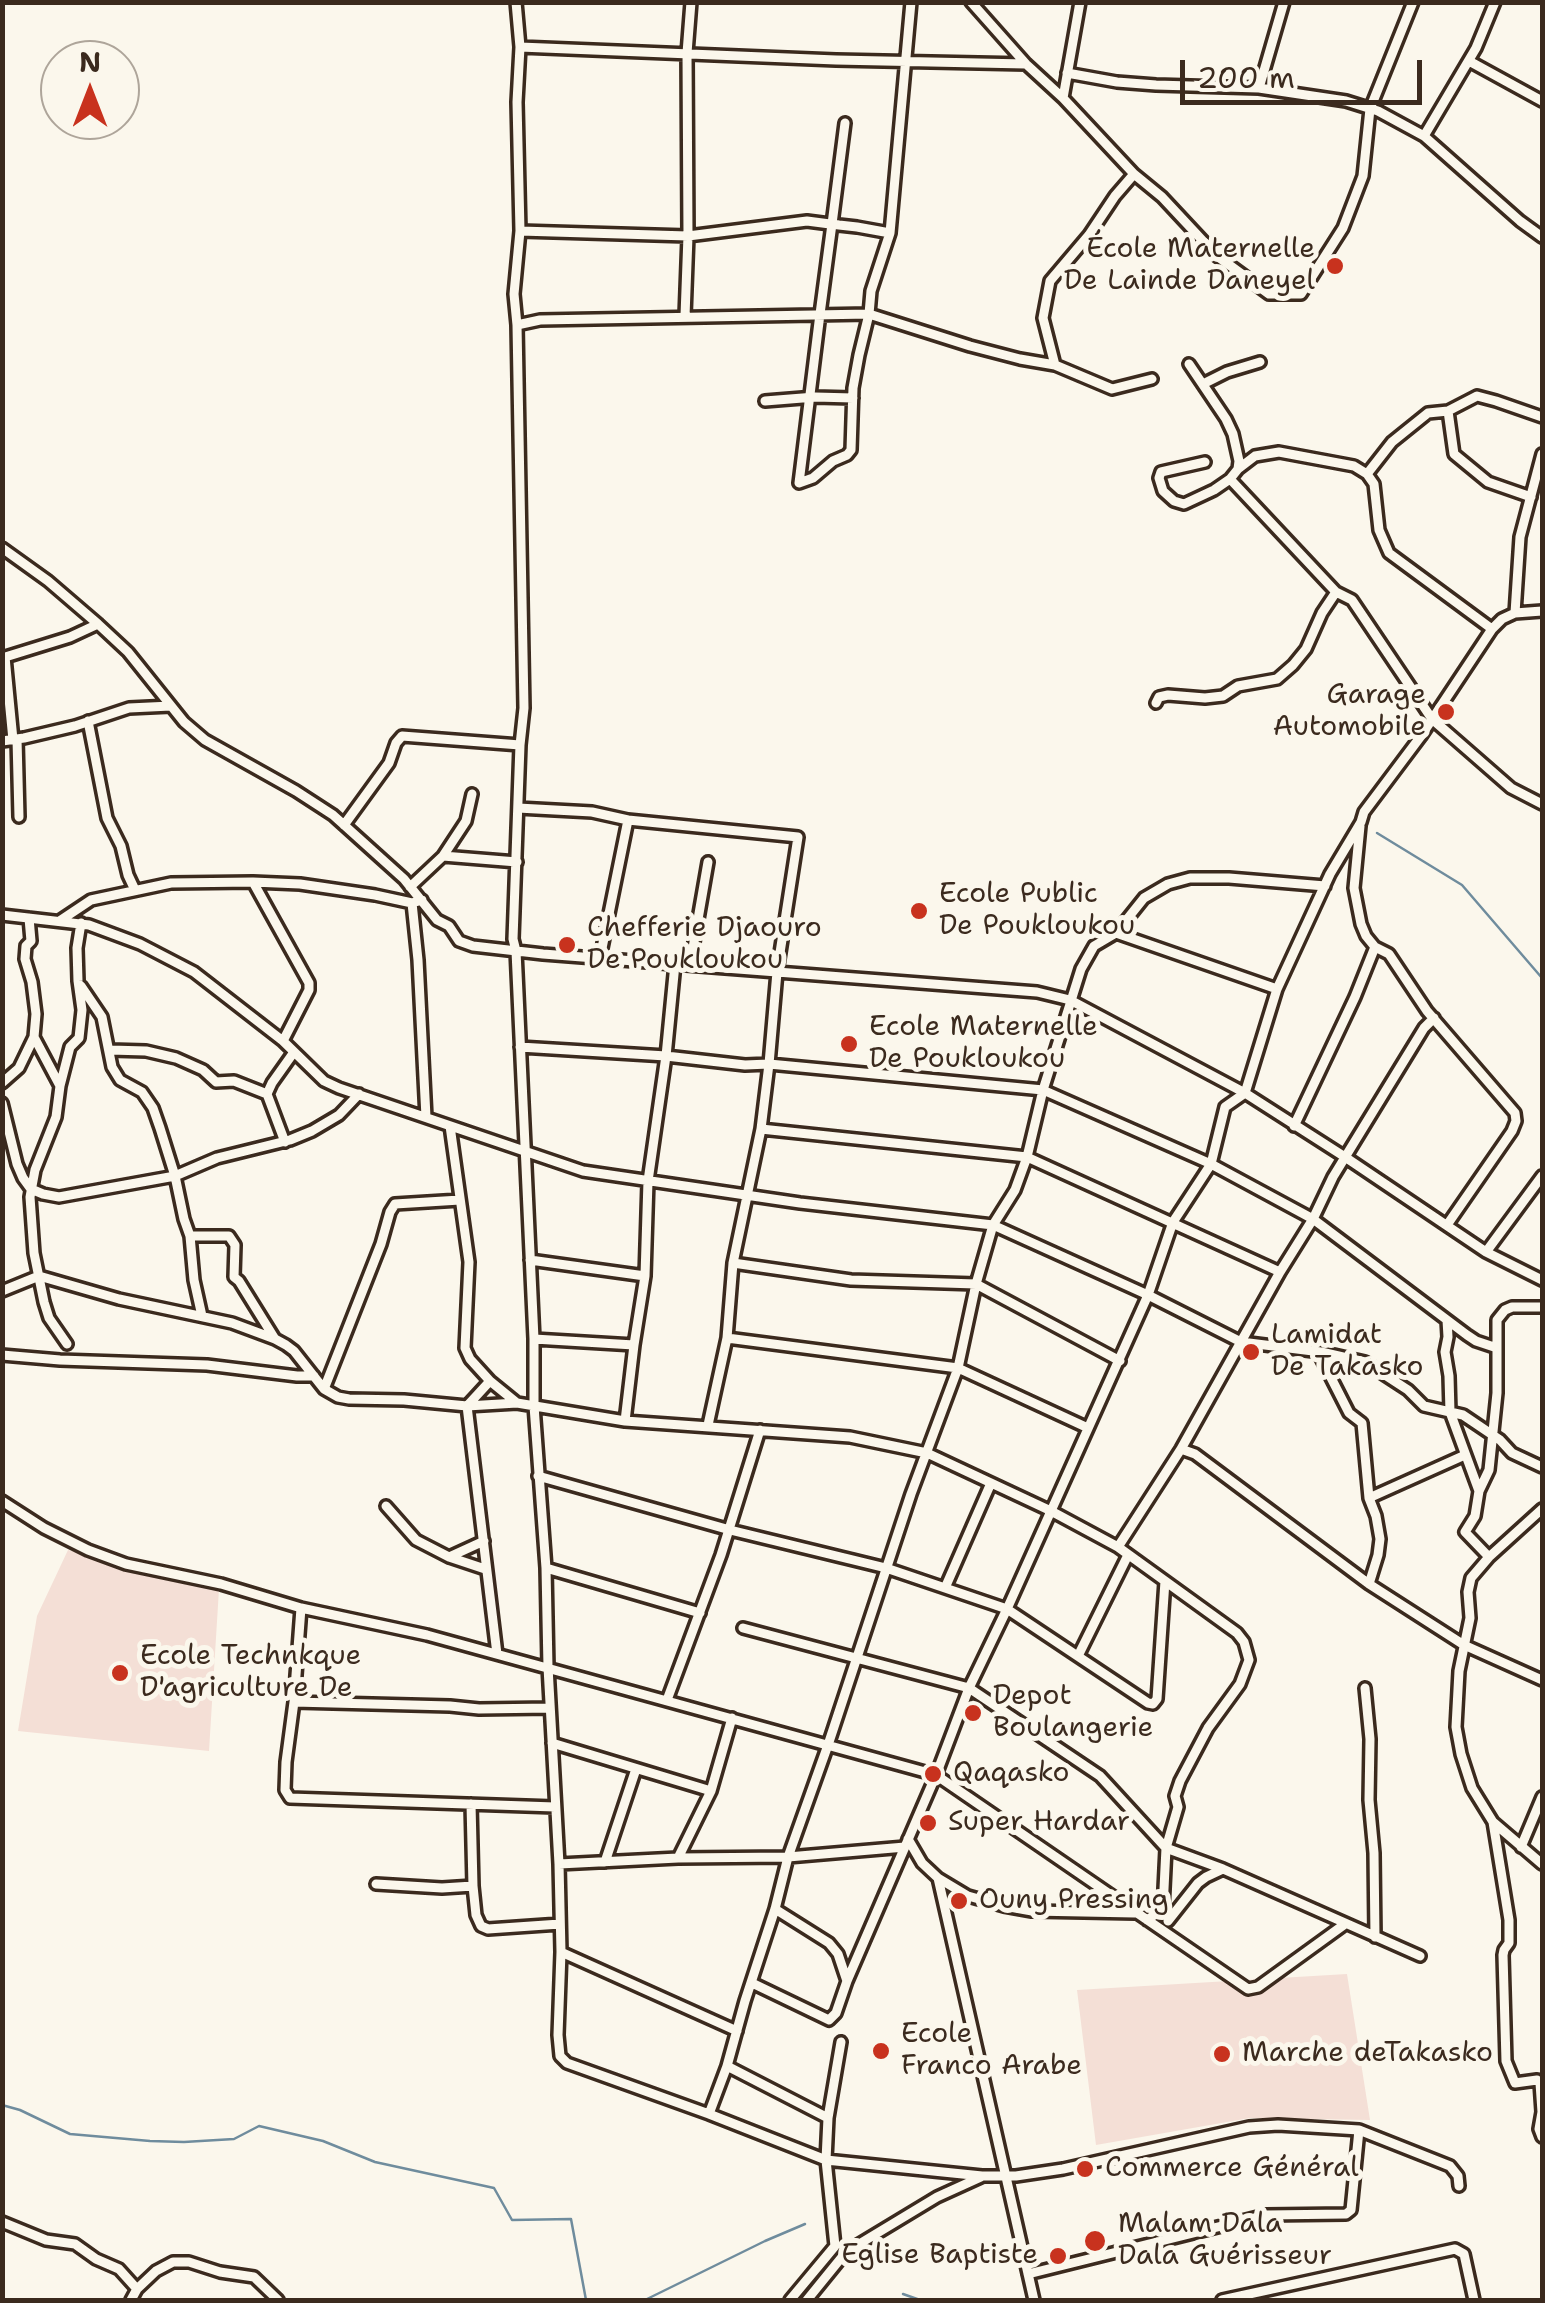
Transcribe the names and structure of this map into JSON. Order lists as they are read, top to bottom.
{
  "places": [
    "École Maternelle De Lainde Daneyel",
    "Garage Automobile",
    "Ecole Public De Poukloukou",
    "Chefferie Djaouro De Poukloukou",
    "Ecole Maternelle De Poukloukou",
    "Lamidat De Takasko",
    "Ecole Technkque D'agriculture De",
    "Depot Boulangerie",
    "Qaqasko",
    "Super Hardar",
    "Ouny Pressing",
    "Ecole Franco Arabe",
    "Marche deTakasko",
    "Commerce Général",
    "Malam Dala Dala Guérisseur",
    "Eglise Baptiste"
  ],
  "scale_bar": "200 m",
  "north": "top"
}
